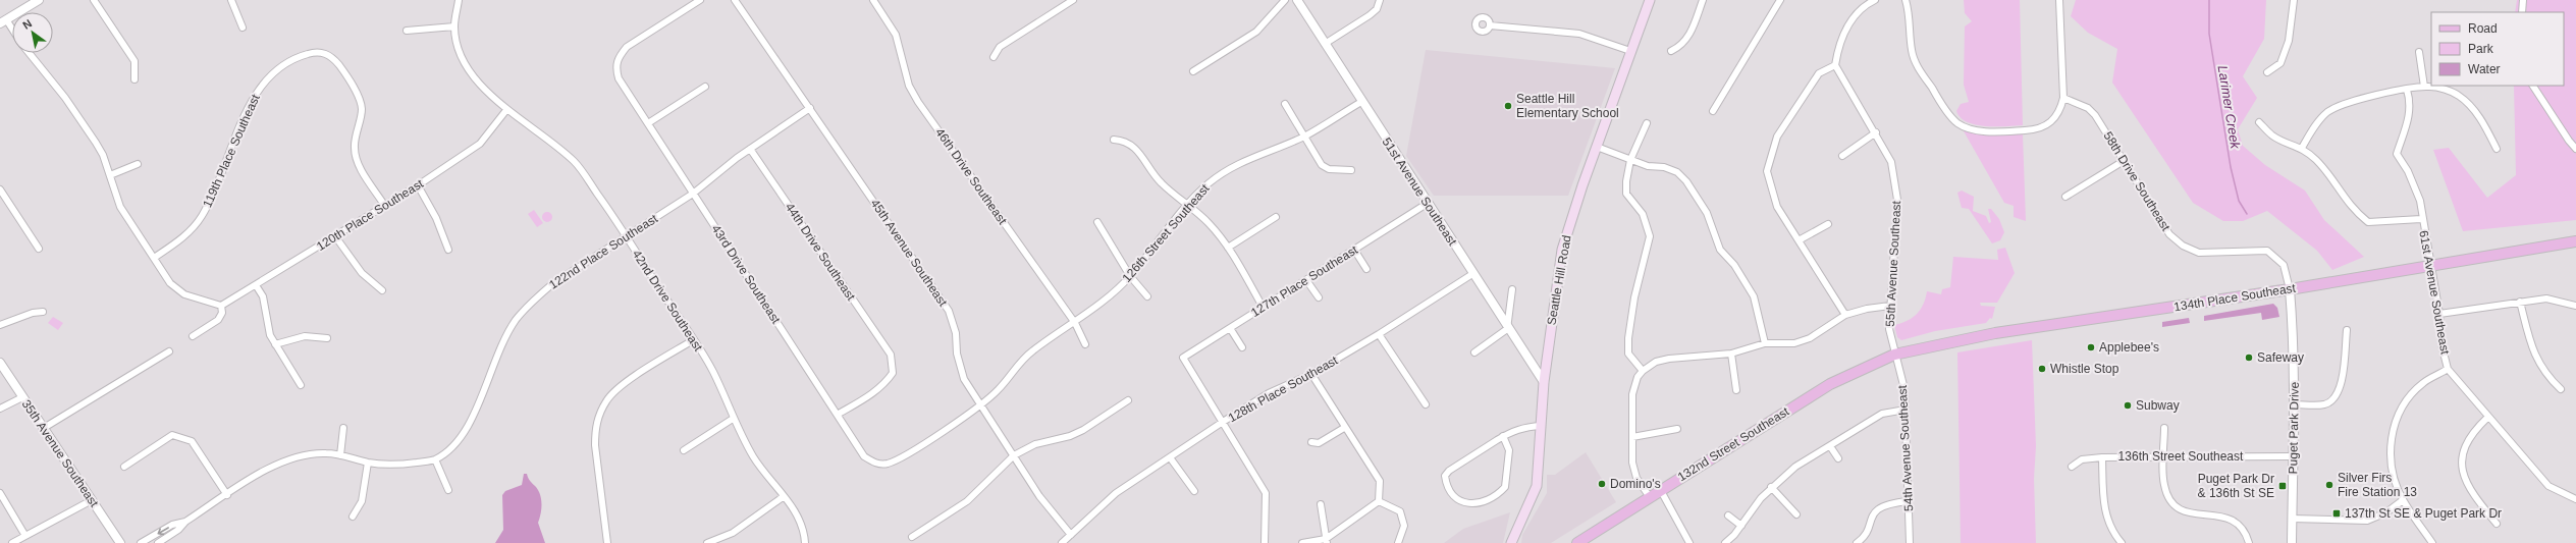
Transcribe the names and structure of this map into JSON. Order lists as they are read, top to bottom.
{
  "streets": {
    "main road": ["Seattle Hill Road", "134th Place Southeast", "132nd Street Southeast"],
    "street": [
      "119th Place Southeast",
      "46th Drive Southeast",
      "58th Drive Southeast",
      "51st Avenue Southeast",
      "120th Place Southeast",
      "126th Street Southeast",
      "122nd Place Southeast",
      "44th Drive Southeast",
      "45th Avenue Southeast",
      "55th Avenue Southeast",
      "43rd Drive Southeast",
      "127th Place Southeast",
      "61st Avenue Southeast",
      "42nd Drive Southeast",
      "128th Place Southeast",
      "Puget Park Drive",
      "54th Avenue Southeast",
      "35th Avenue Southeast",
      "136th Street Southeast"
    ]
  },
  "crossings": [
    ["119th Place Southeast", "120th Place Southeast"],
    ["46th Drive Southeast", "126th Street Southeast"],
    ["58th Drive Southeast", "134th Place Southeast"],
    ["58th Drive Southeast", "Puget Park Drive"],
    ["51st Avenue Southeast", "126th Street Southeast"],
    ["51st Avenue Southeast", "Seattle Hill Road"],
    ["51st Avenue Southeast", "127th Place Southeast"],
    ["51st Avenue Southeast", "128th Place Southeast"],
    ["120th Place Southeast", "42nd Drive Southeast"],
    ["126th Street Southeast", "45th Avenue Southeast"],
    ["126th Street Southeast", "43rd Drive Southeast"],
    ["122nd Place Southeast", "44th Drive Southeast"],
    ["122nd Place Southeast", "45th Avenue Southeast"],
    ["122nd Place Southeast", "43rd Drive Southeast"],
    ["122nd Place Southeast", "42nd Drive Southeast"],
    ["44th Drive Southeast", "43rd Drive Southeast"],
    ["45th Avenue Southeast", "128th Place Southeast"],
    ["55th Avenue Southeast", "134th Place Southeast"],
    ["55th Avenue Southeast", "132nd Street Southeast"],
    ["55th Avenue Southeast", "54th Avenue Southeast"],
    ["127th Place Southeast", "128th Place Southeast"],
    ["61st Avenue Southeast", "134th Place Southeast"],
    ["134th Place Southeast", "Puget Park Drive"],
    ["134th Place Southeast", "132nd Street Southeast"],
    ["134th Place Southeast", "54th Avenue Southeast"],
    ["Puget Park Drive", "136th Street Southeast"],
    ["132nd Street Southeast", "54th Avenue Southeast"]
  ],
  "water": ["Larimer Creek"],
  "places": {
    "other": [
      "Seattle Hill Elementary School",
      "Applebee's",
      "Safeway",
      "Whistle Stop",
      "Subway",
      "Domino's",
      "Silver Firs Fire Station 13"
    ],
    "transit": ["Puget Park Dr & 136th St SE", "137th St SE & Puget Park Dr"]
  },
  "legend": ["Road", "Park", "Water"],
  "north": "top left"
}
